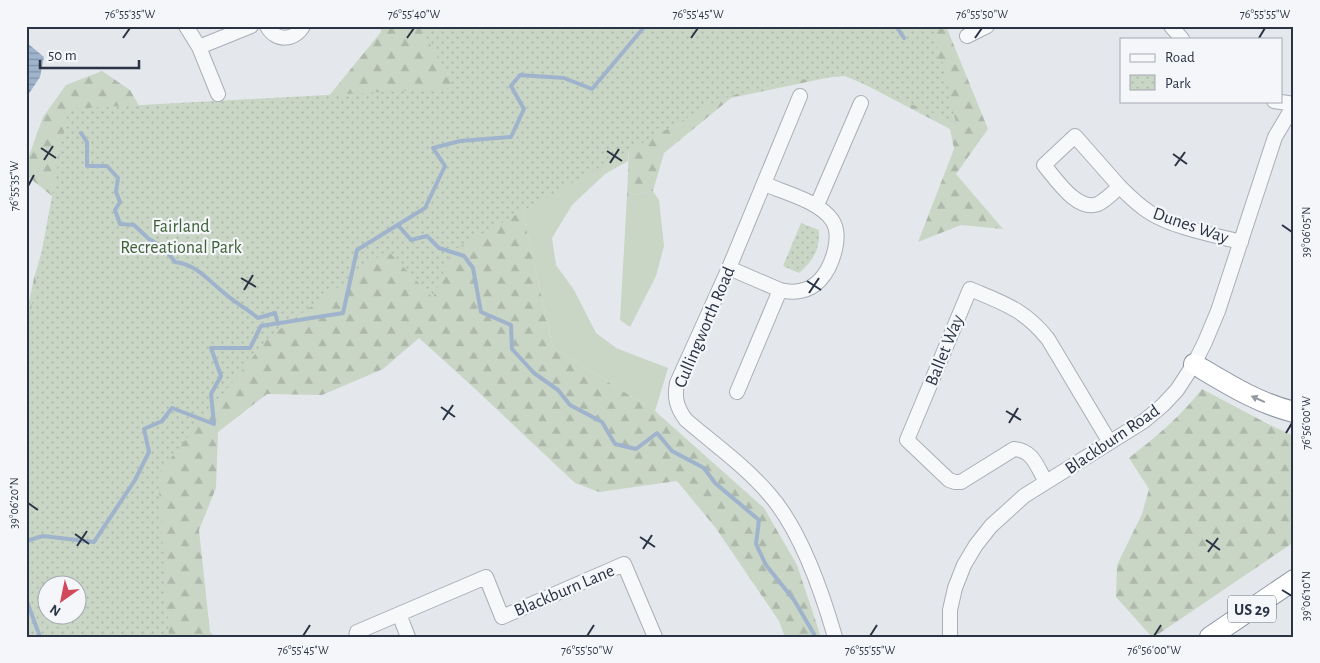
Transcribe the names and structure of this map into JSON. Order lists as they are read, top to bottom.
{
  "streets": {
    "highway": ["US 29"],
    "street": [
      "Dunes Way",
      "Cullingworth Road",
      "Ballet Way",
      "Blackburn Road",
      "Blackburn Lane"
    ]
  },
  "crossings": [
    ["Dunes Way", "Blackburn Road"],
    ["Ballet Way", "Blackburn Road"]
  ],
  "parks": ["Fairland Recreational Park"],
  "legend": ["Road", "Park"],
  "scale_bar": "50 m",
  "north": "bottom left",
  "coordinates": [
    "76°55'35\"W",
    "76°55'40\"W",
    "76°55'45\"W",
    "76°55'50\"W",
    "76°55'55\"W",
    "39°06'05\"N",
    "76°56'00\"W",
    "39°06'20\"N",
    "39°06'10\"N"
  ]
}
